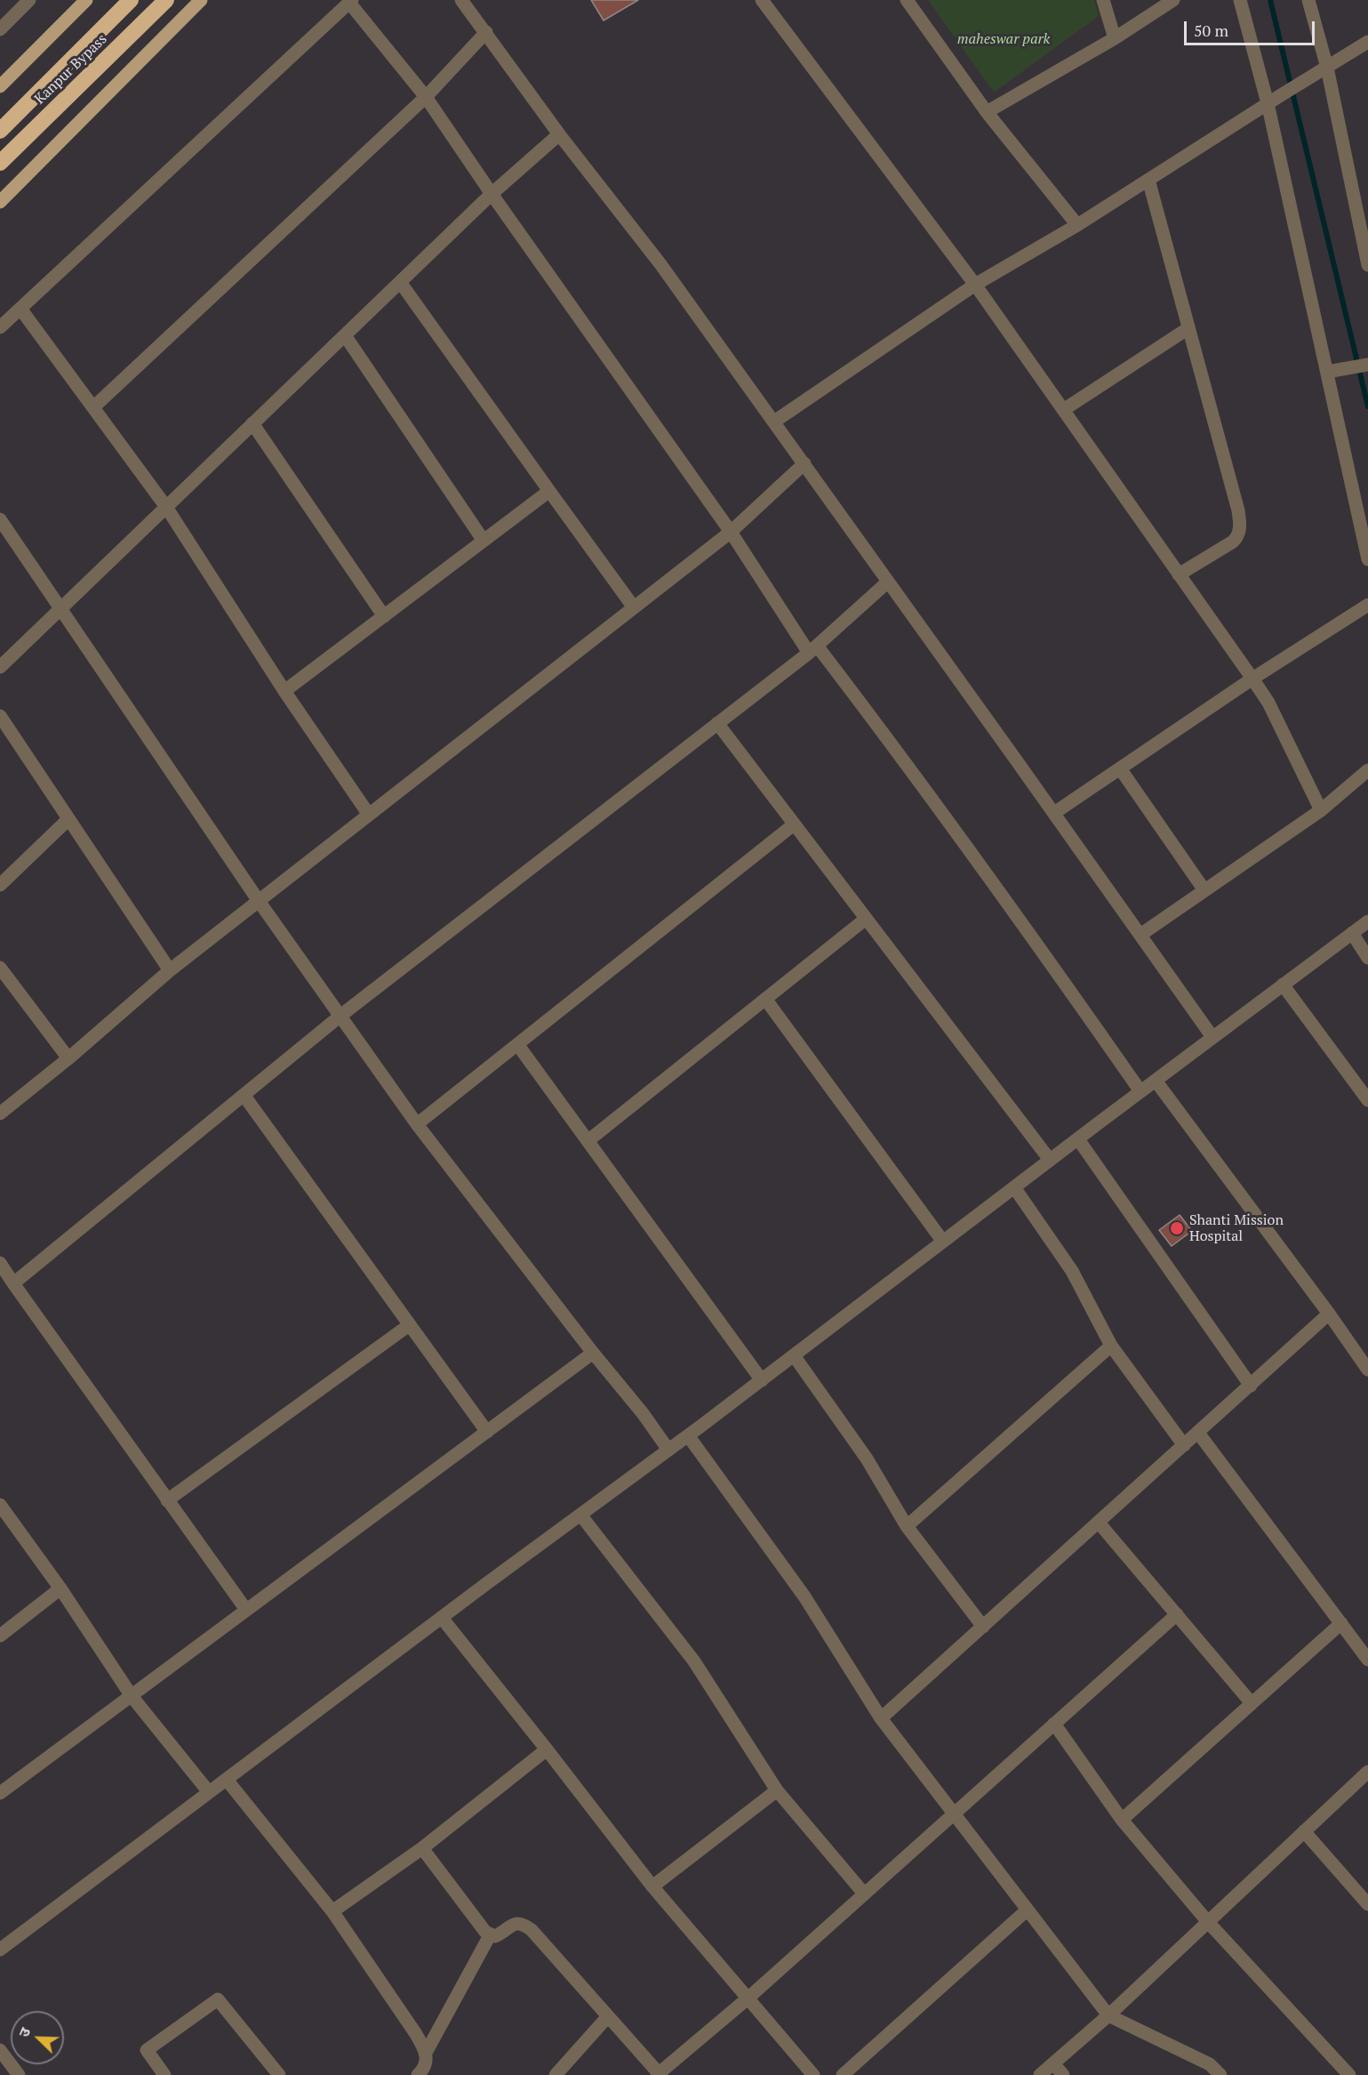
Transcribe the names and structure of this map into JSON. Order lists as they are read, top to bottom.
{
  "streets": {
    "highway": ["Kanpur Bypass"]
  },
  "parks": ["maheswar park"],
  "places": ["Shanti Mission Hospital"],
  "scale_bar": "50 m",
  "north": "top left"
}
